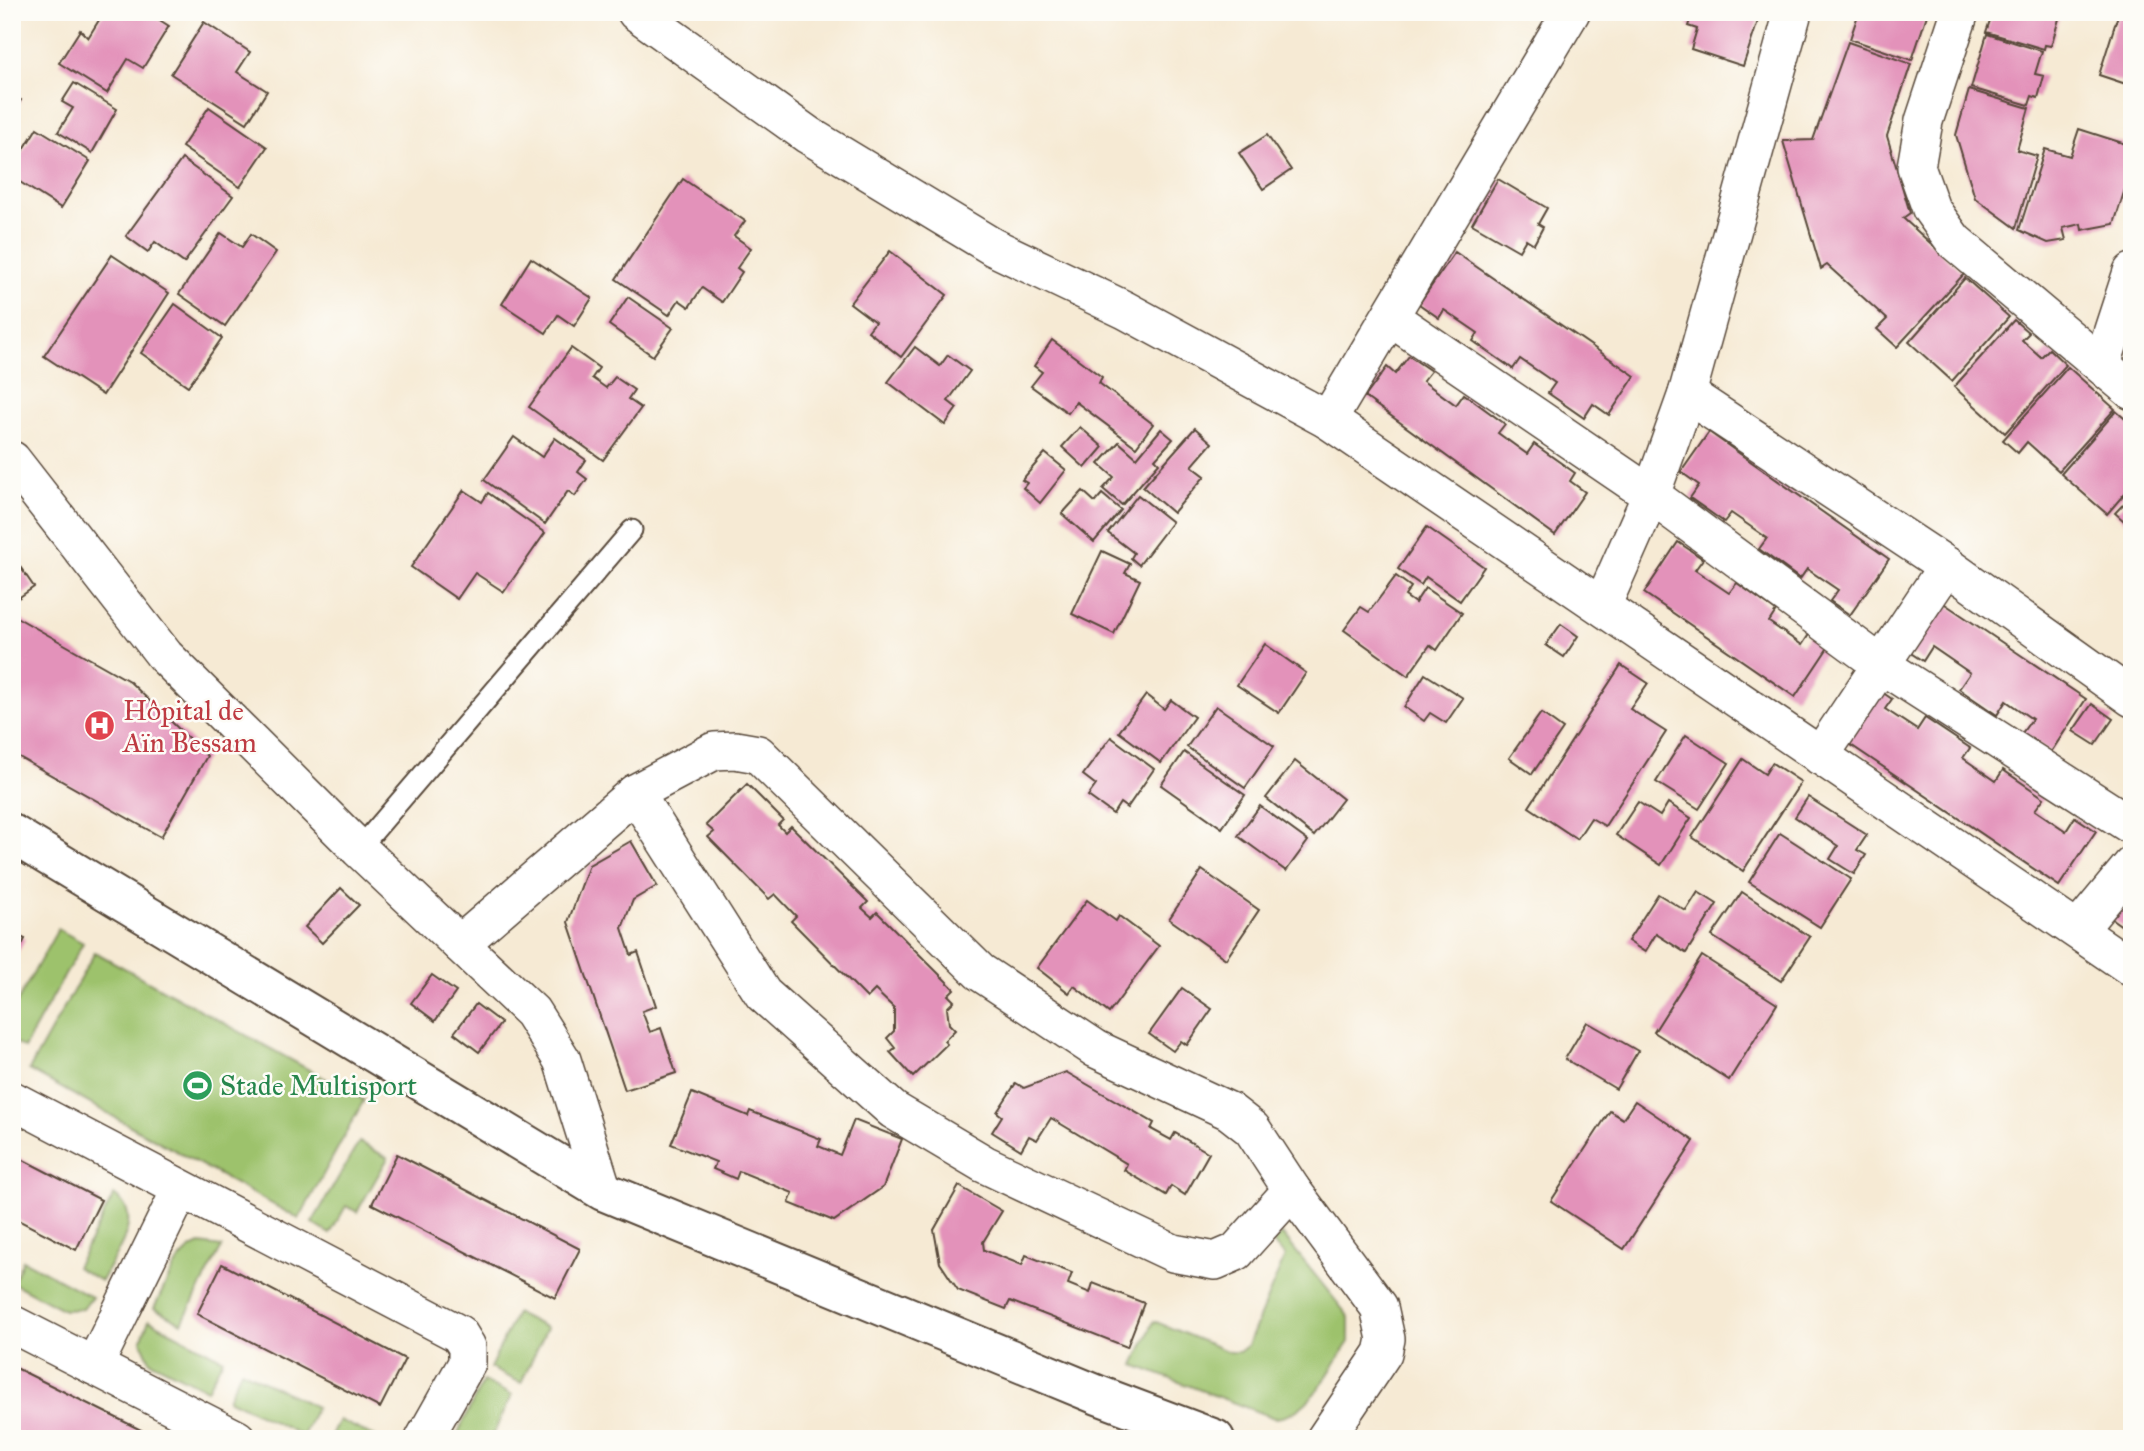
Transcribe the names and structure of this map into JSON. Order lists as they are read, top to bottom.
{
  "places": {
    "hospital": ["Hôpital de Aïn Bessam"],
    "sports": ["Stade Multisport"]
  }
}
